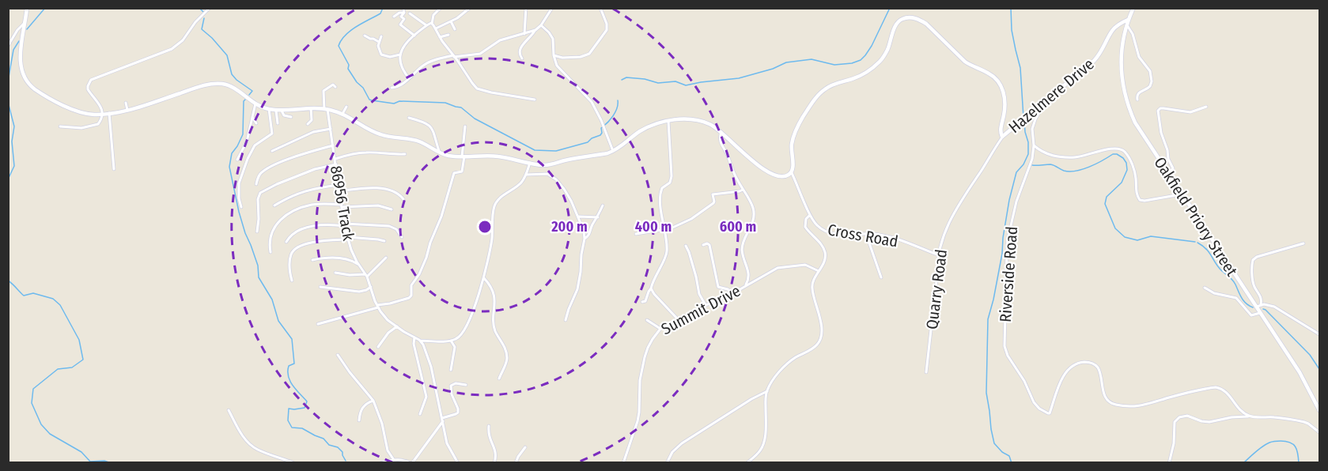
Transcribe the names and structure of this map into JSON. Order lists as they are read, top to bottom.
{
  "streets": {
    "street": [
      "Hazelmere Drive",
      "86956 Track",
      "Oakfield Priory Street",
      "Cross Road",
      "Riverside Road",
      "Quarry Road",
      "Summit Drive"
    ]
  },
  "crossings": [
    ["Hazelmere Drive", "Oakfield Priory Street"],
    ["Hazelmere Drive", "Cross Road"],
    ["Hazelmere Drive", "Riverside Road"],
    ["Hazelmere Drive", "Quarry Road"],
    ["Cross Road", "Quarry Road"]
  ],
  "rings": ["200 m", "400 m", "600 m"]
}
